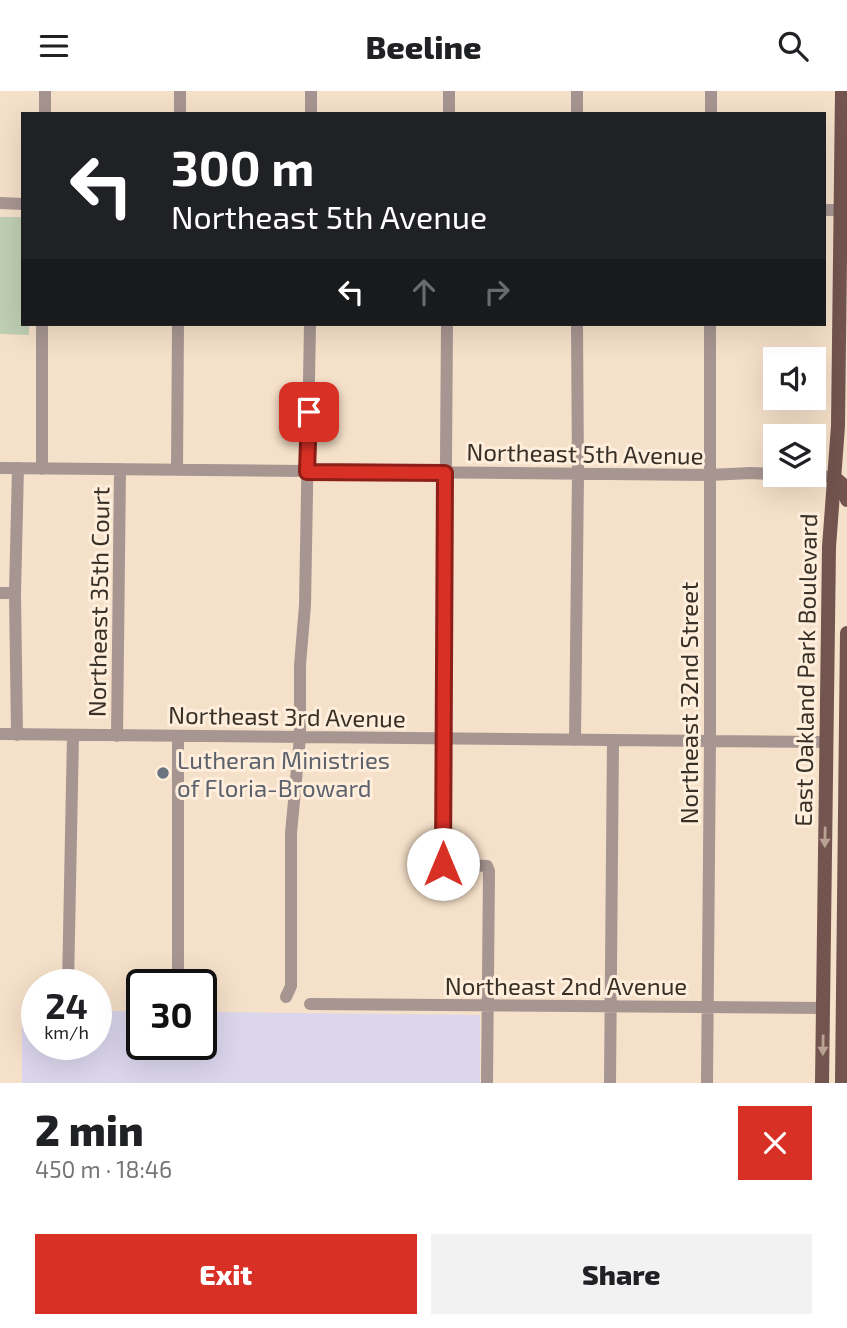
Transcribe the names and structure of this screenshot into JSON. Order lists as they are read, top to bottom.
{
  "streets": {
    "main road": ["East Oakland Park Boulevard"],
    "street": [
      "Northeast 5th Avenue",
      "Northeast 35th Court",
      "Northeast 32nd Street",
      "Northeast 3rd Avenue",
      "Northeast 2nd Avenue"
    ]
  },
  "crossings": [
    ["Northeast 5th Avenue", "Northeast 35th Court"],
    ["Northeast 5th Avenue", "East Oakland Park Boulevard"],
    ["Northeast 5th Avenue", "Northeast 32nd Street"],
    ["Northeast 35th Court", "Northeast 3rd Avenue"],
    ["East Oakland Park Boulevard", "Northeast 3rd Avenue"],
    ["East Oakland Park Boulevard", "Northeast 2nd Avenue"],
    ["Northeast 32nd Street", "Northeast 3rd Avenue"],
    ["Northeast 32nd Street", "Northeast 2nd Avenue"]
  ],
  "places": ["Lutheran Ministries of Floria-Broward"],
  "page": {
    "header": "Beeline",
    "turn": ["300 m", "Northeast 5th Avenue"],
    "speed": "24 km/h",
    "limit": "30",
    "heading": ["2 min", "450 m · 18:46"],
    "buttons": ["Exit", "Share"]
  }
}
